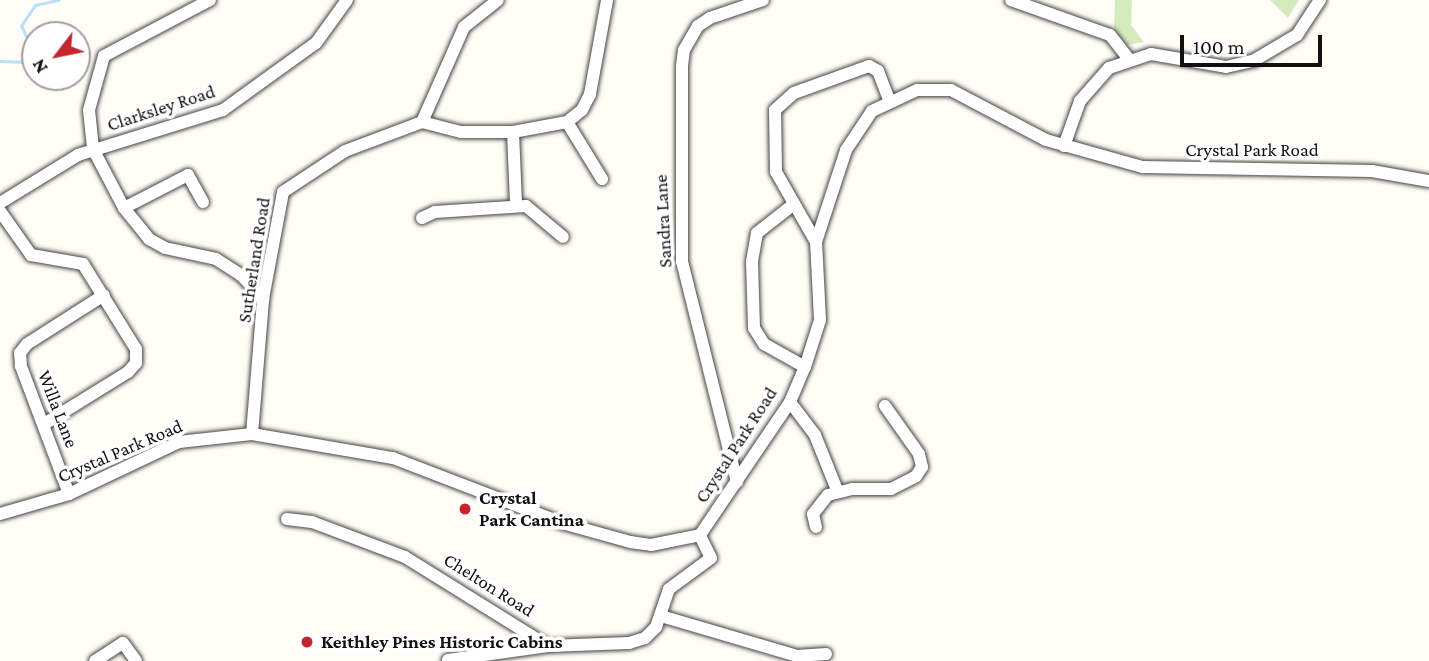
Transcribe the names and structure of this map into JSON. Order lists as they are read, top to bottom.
{
  "streets": {
    "street": [
      "Clarksley Road",
      "Crystal Park Road",
      "Sandra Lane",
      "Sutherland Road",
      "Willa Lane",
      "Chelton Road"
    ]
  },
  "crossings": [
    ["Crystal Park Road", "Sandra Lane"],
    ["Crystal Park Road", "Sutherland Road"],
    ["Crystal Park Road", "Willa Lane"]
  ],
  "places": ["Crystal Park Cantina", "Keithley Pines Historic Cabins"],
  "scale_bar": "100 m",
  "north": "bottom left"
}
